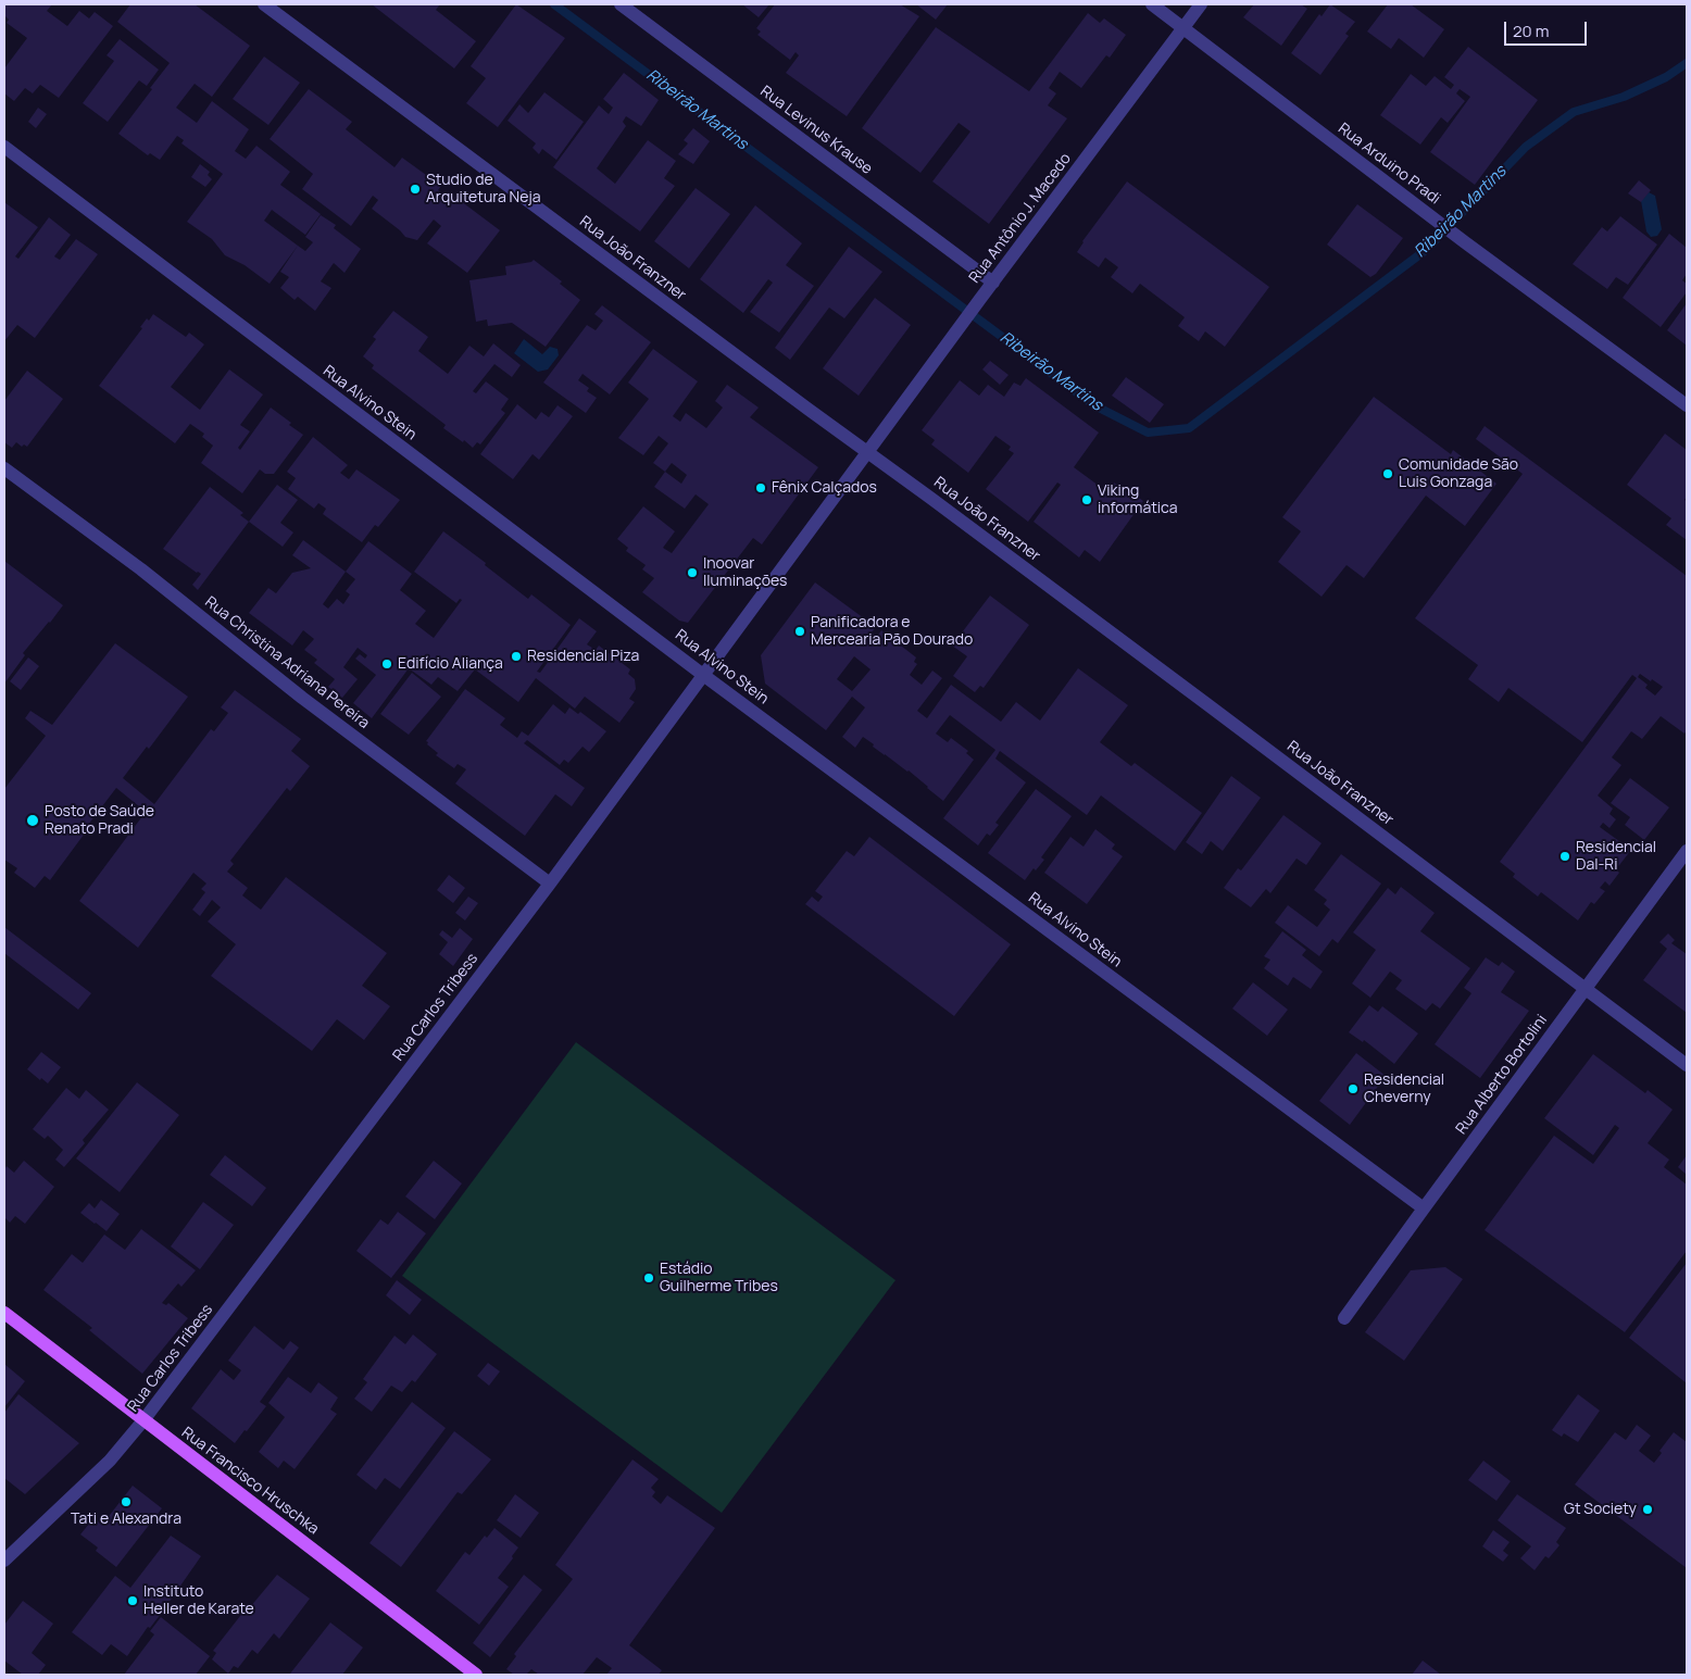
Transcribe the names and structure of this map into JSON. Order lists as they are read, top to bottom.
{
  "streets": {
    "main road": ["Rua Francisco Hruschka"],
    "street": [
      "Rua Levinus Krause",
      "Rua Arduino Pradi",
      "Rua Antônio J. Macedo",
      "Rua João Franzner",
      "Rua Alvino Stein",
      "Rua Christina Adriana Pereira",
      "Rua Carlos Tribess",
      "Rua Alberto Bortolini"
    ]
  },
  "crossings": [
    ["Rua Levinus Krause", "Rua Antônio J. Macedo"],
    ["Rua Arduino Pradi", "Rua Antônio J. Macedo"],
    ["Rua Antônio J. Macedo", "Rua João Franzner"],
    ["Rua Antônio J. Macedo", "Rua Carlos Tribess"],
    ["Rua João Franzner", "Rua Carlos Tribess"],
    ["Rua João Franzner", "Rua Alberto Bortolini"],
    ["Rua Alvino Stein", "Rua Carlos Tribess"],
    ["Rua Alvino Stein", "Rua Alberto Bortolini"],
    ["Rua Christina Adriana Pereira", "Rua Carlos Tribess"],
    ["Rua Carlos Tribess", "Rua Francisco Hruschka"]
  ],
  "water": ["Ribeirão Martins"],
  "places": [
    "Studio de Arquitetura Neja",
    "Comunidade São Luis Gonzaga",
    "Fênix Calçados",
    "Viking informática",
    "Inoovar Iluminações",
    "Panificadora e Mercearia Pão Dourado",
    "Residencial Piza",
    "Edifício Aliança",
    "Posto de Saúde Renato Pradi",
    "Residencial Dal-Ri",
    "Residencial Cheverny",
    "Estádio Guilherme Tribes",
    "Tati e Alexandra",
    "Gt Society",
    "Instituto Heller de Karate"
  ],
  "scale_bar": "20 m"
}
